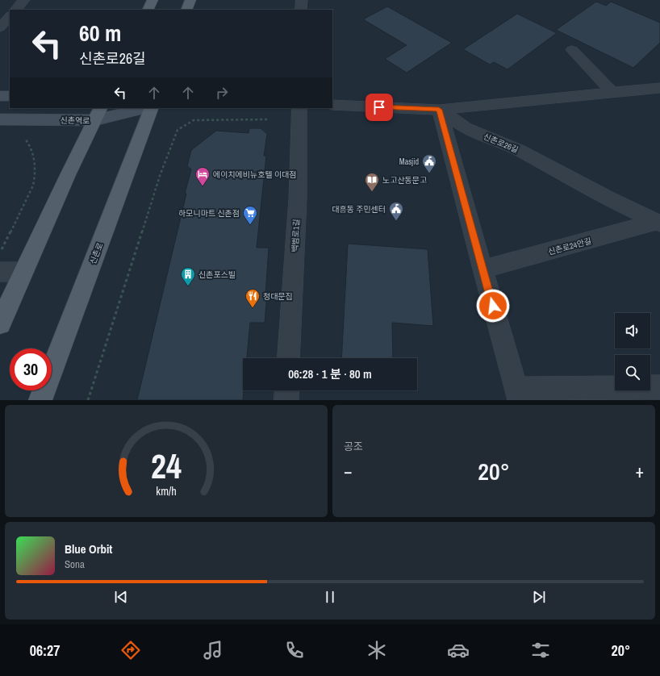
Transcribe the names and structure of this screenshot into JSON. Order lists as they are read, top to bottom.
{
  "streets": {
    "main road": ["신촌역로", "신촌로"],
    "street": ["신촌로26길", "백범로1길", "신촌로24안길"]
  },
  "crossings": [
    ["신촌로26길", "신촌로24안길"]
  ],
  "places": {
    "public building": ["Masjid", "대흥동 주민센터"],
    "hotel": ["에이치에비뉴호텔 이대점"],
    "library": ["노고산동문고"],
    "supermarket": ["하모니마트 신촌점"],
    "building": ["신촌포스빌"],
    "restaurant": ["청대문집"]
  },
  "page": {
    "turn": ["60 m", "신촌로26길"],
    "limit": "30",
    "trip": "06:28 · 1 분 · 80 m",
    "tile": "공조",
    "heat": ["−", "20°", "+"],
    "song": ["Blue Orbit", "Sona"],
    "tabs": ["06:27", "20°"],
    "gauge": ["24", "km/h"]
  }
}
